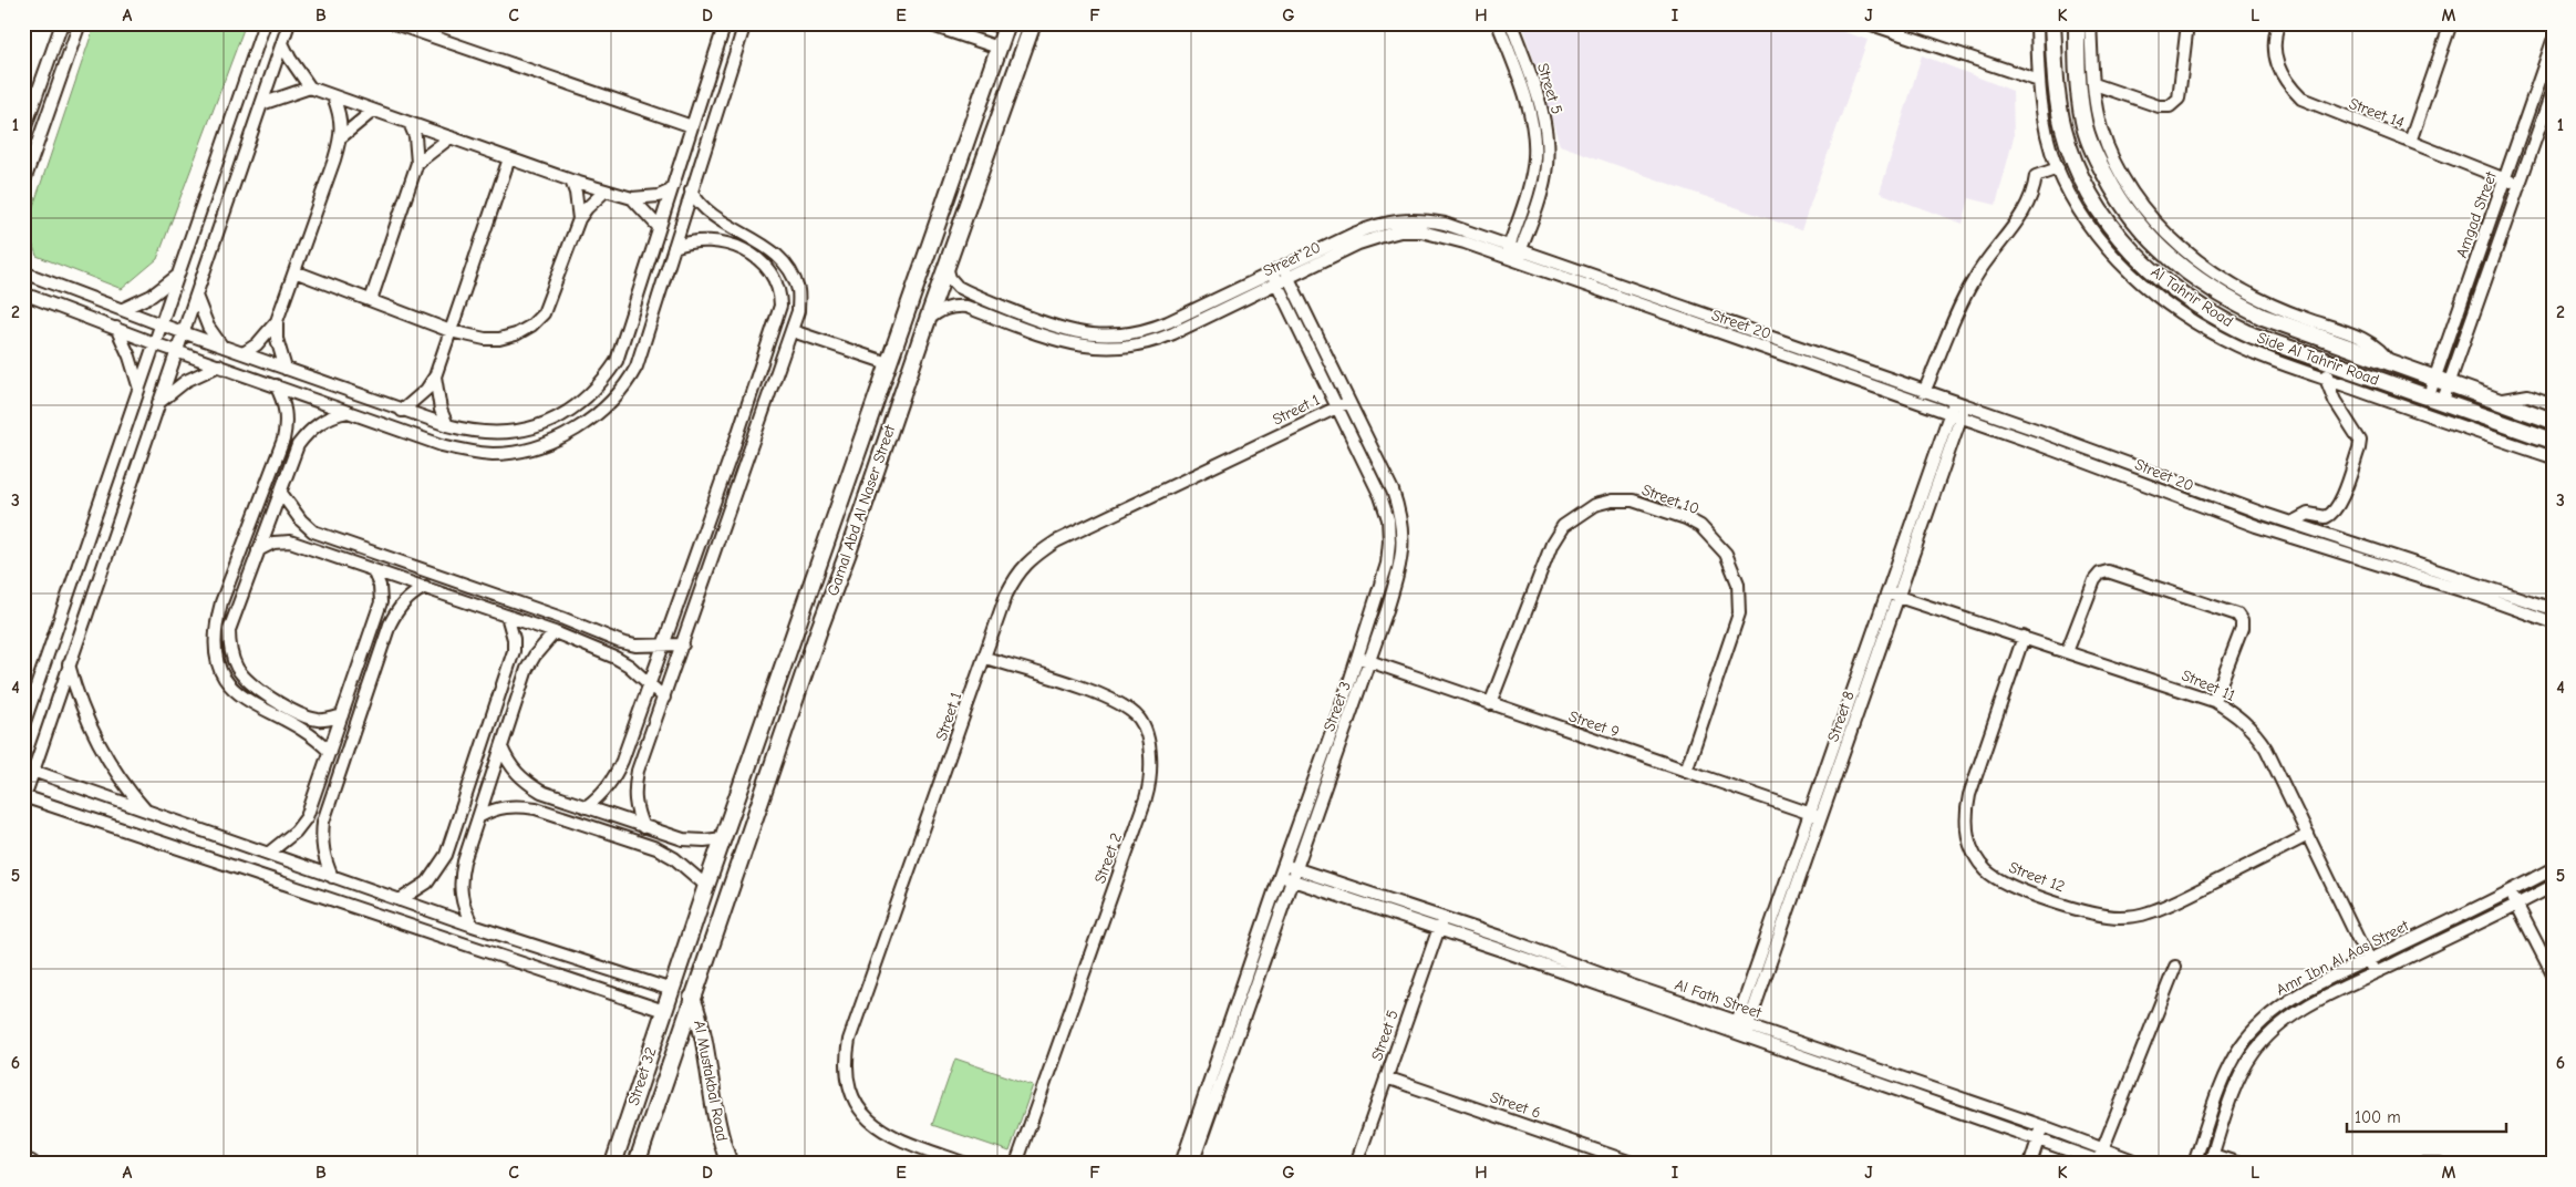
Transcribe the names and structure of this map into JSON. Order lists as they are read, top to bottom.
{
  "streets": {
    "main road": [
      "Al Tahrir Road",
      "Gamal Abd Al Naser Street",
      "Street 32",
      "Al Mustakbal Road"
    ],
    "street": [
      "Street 5",
      "Street 14",
      "Amgad Street",
      "Street 20",
      "Side Al Tahrir Road",
      "Street 1",
      "Street 10",
      "Street 11",
      "Street 3",
      "Street 8",
      "Street 9",
      "Street 2",
      "Street 12",
      "Amr Ibn Al Aas Street",
      "Al Fath Street",
      "Street 6"
    ]
  },
  "crossings": [
    ["Street 5", "Street 20"],
    ["Street 5", "Al Fath Street"],
    ["Street 5", "Street 6"],
    ["Street 14", "Amgad Street"],
    ["Amgad Street", "Al Tahrir Road"],
    ["Street 20", "Gamal Abd Al Naser Street"],
    ["Street 20", "Street 3"],
    ["Street 20", "Street 8"],
    ["Al Tahrir Road", "Side Al Tahrir Road"],
    ["Street 1", "Street 3"],
    ["Street 1", "Street 2"],
    ["Street 10", "Street 9"],
    ["Gamal Abd Al Naser Street", "Street 32"],
    ["Gamal Abd Al Naser Street", "Al Mustakbal Road"],
    ["Street 11", "Street 8"],
    ["Street 11", "Street 12"],
    ["Street 11", "Amr Ibn Al Aas Street"],
    ["Street 3", "Street 9"],
    ["Street 3", "Al Fath Street"],
    ["Street 8", "Street 9"],
    ["Street 8", "Al Fath Street"],
    ["Street 32", "Al Mustakbal Road"]
  ],
  "scale_bar": "100 m",
  "grid": {
    "columns": [
      "A",
      "B",
      "C",
      "D",
      "E",
      "F",
      "G",
      "H",
      "I",
      "J",
      "K",
      "L",
      "M"
    ],
    "rows": [
      "1",
      "2",
      "3",
      "4",
      "5",
      "6"
    ]
  }
}
